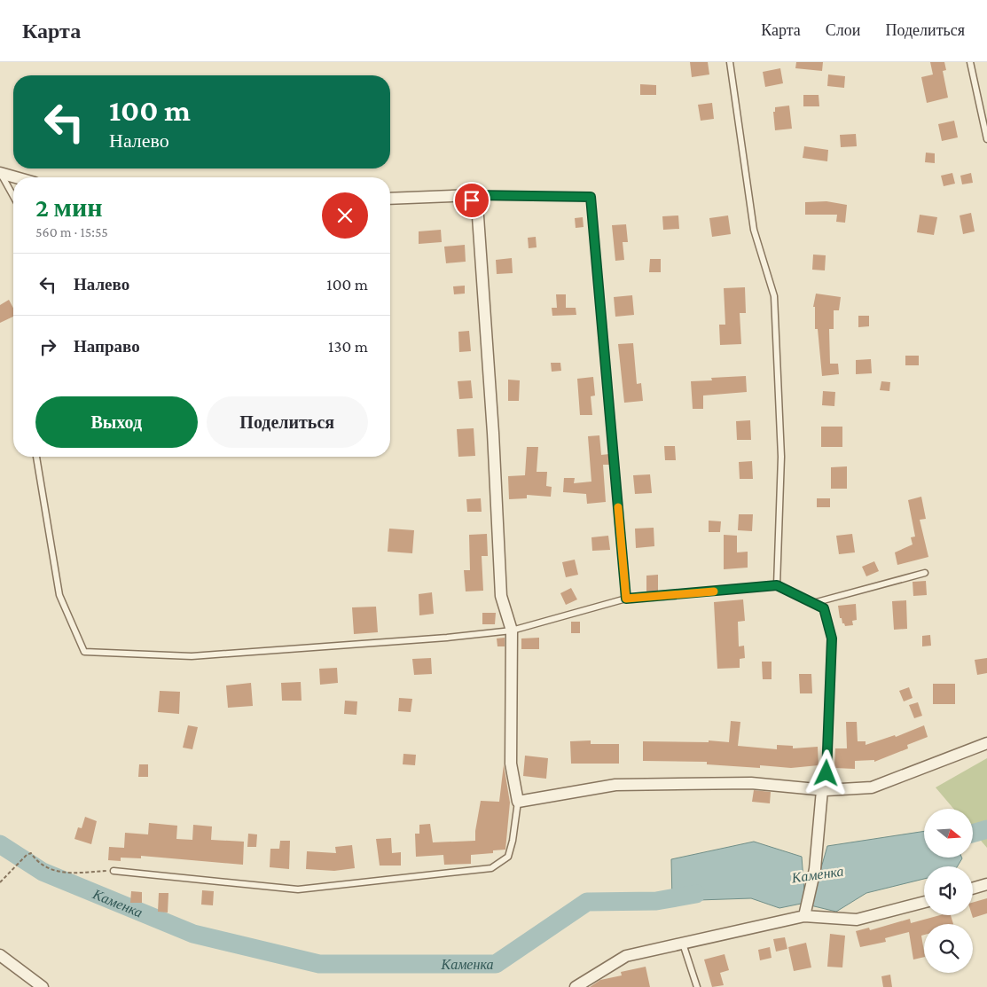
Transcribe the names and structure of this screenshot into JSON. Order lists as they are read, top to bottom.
{
  "water": ["Каменка"],
  "north": "right",
  "page": {
    "header": "Карта",
    "nav": ["Карта", "Слои", "Поделиться"],
    "turn": ["100 m", "Налево"],
    "heading": ["2 мин", "560 m · 15:55"],
    "list": [
      {
        "name": "Налево",
        "value": "100 m"
      },
      {
        "name": "Направо",
        "value": "130 m"
      }
    ],
    "buttons": ["Выход", "Поделиться"]
  }
}
